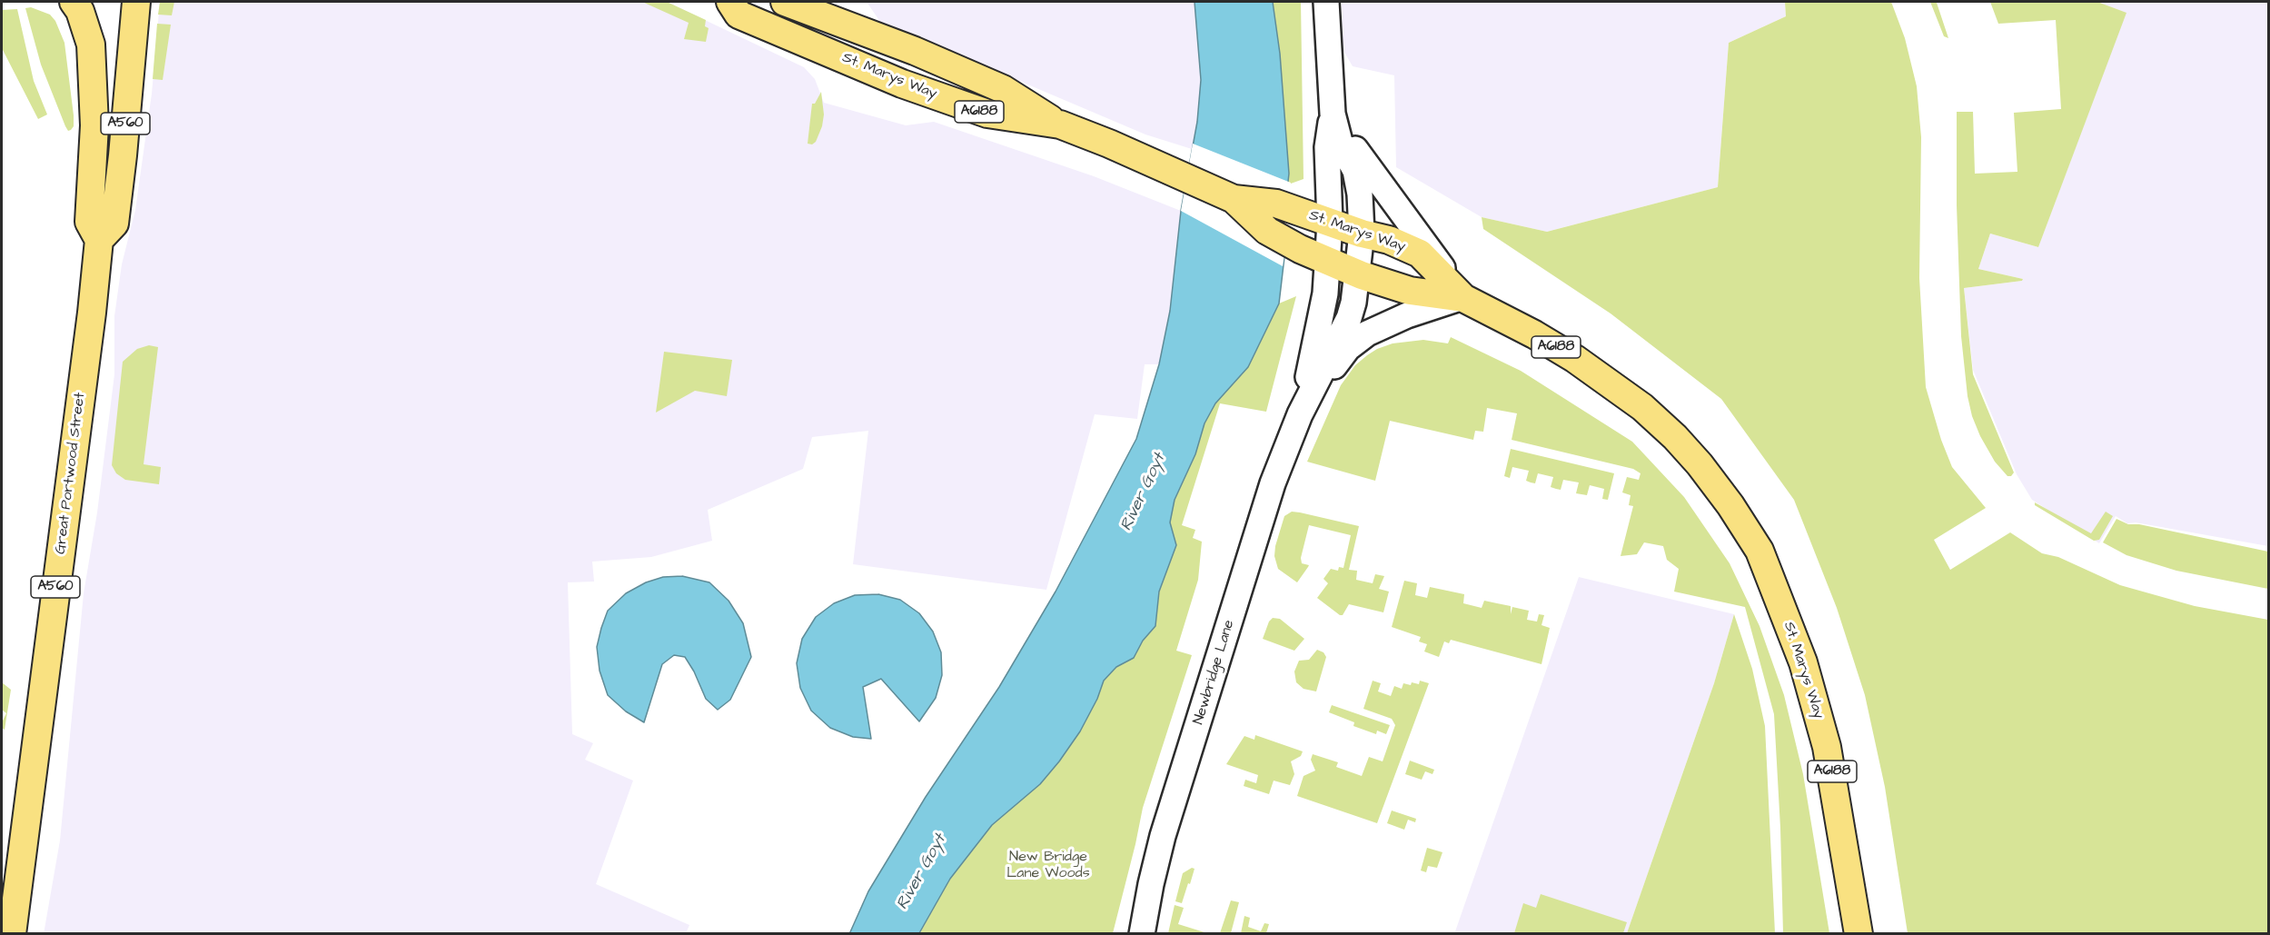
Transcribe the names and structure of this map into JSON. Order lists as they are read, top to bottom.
{
  "streets": {
    "main road": [
      "St. Marys Way",
      "A6188",
      "A560",
      "Great Portwood Street"
    ],
    "street": ["Newbridge Lane"]
  },
  "crossings": [
    ["St. Marys Way", "Newbridge Lane"],
    ["A560", "Great Portwood Street"]
  ],
  "water": ["River Goyt"],
  "parks": ["New Bridge Lane Woods"]
}
